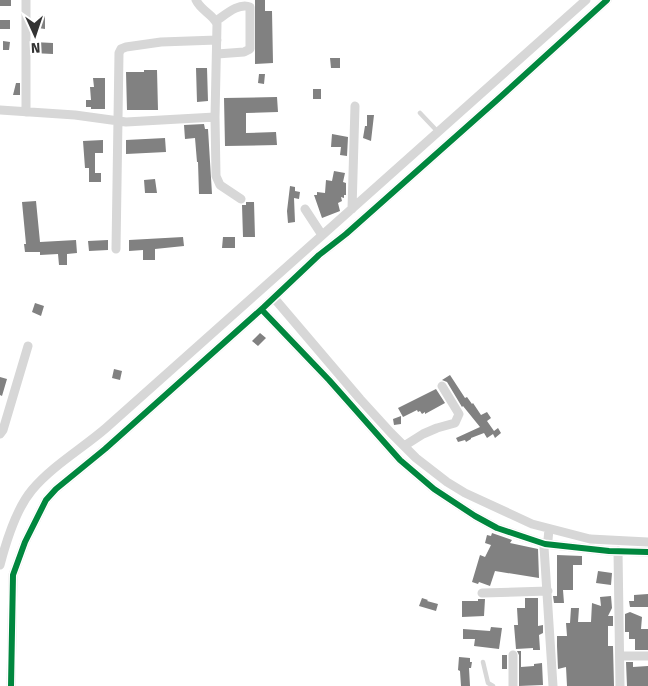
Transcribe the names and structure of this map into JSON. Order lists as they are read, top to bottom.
{
  "north": "bottom"
}
